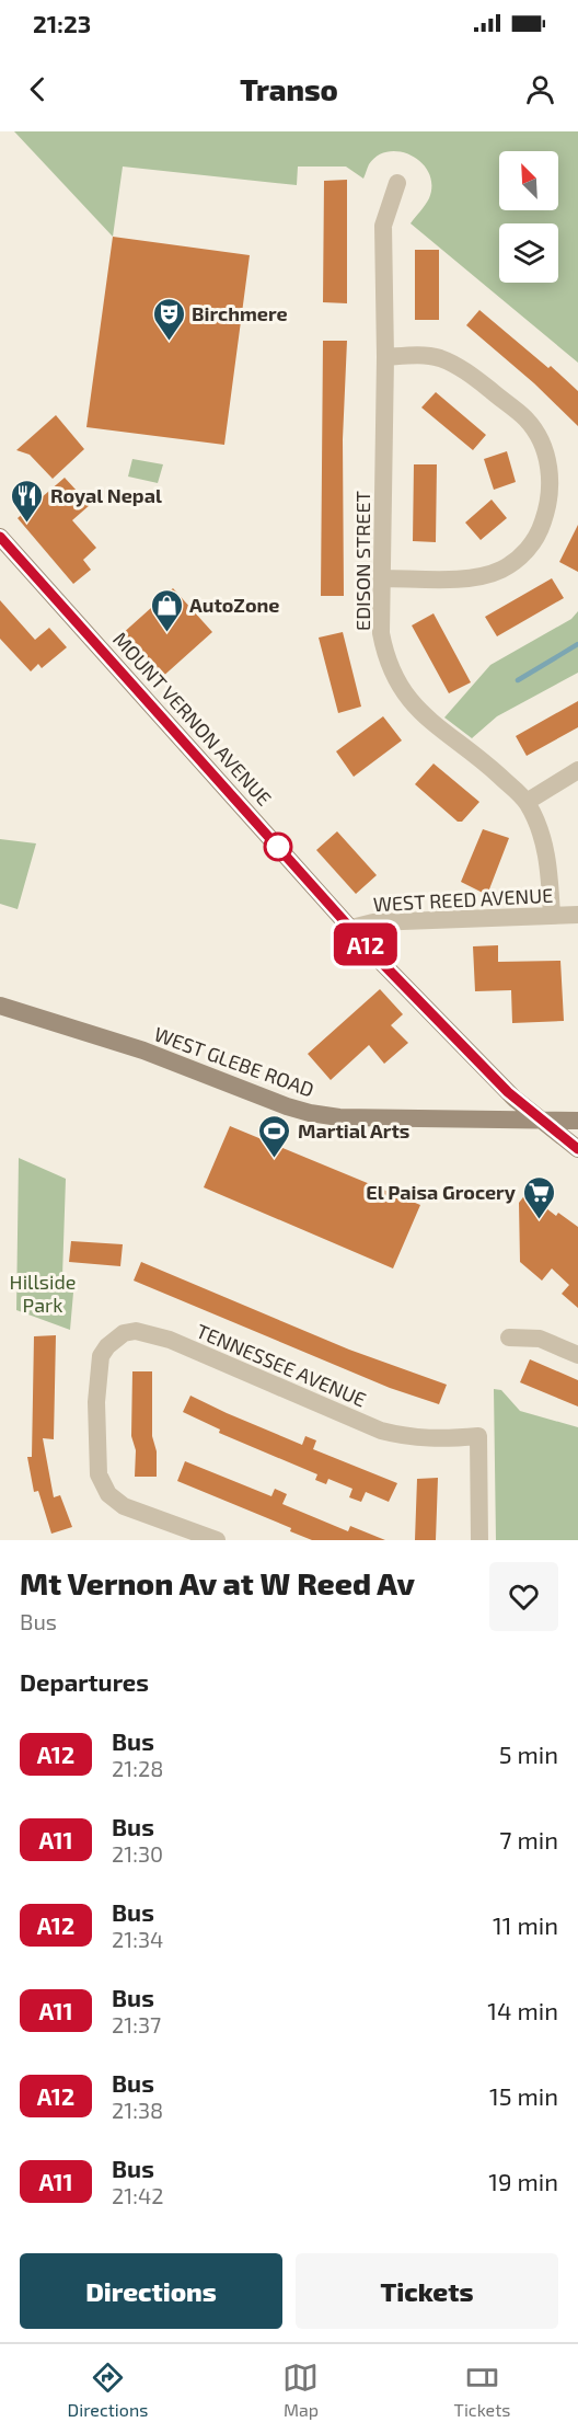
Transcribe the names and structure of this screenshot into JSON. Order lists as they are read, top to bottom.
{
  "streets": {
    "main road": ["MOUNT VERNON AVENUE", "WEST GLEBE ROAD"],
    "street": ["EDISON STREET", "WEST REED AVENUE", "TENNESSEE AVENUE"]
  },
  "crossings": [
    ["EDISON STREET", "WEST REED AVENUE"],
    ["MOUNT VERNON AVENUE", "WEST REED AVENUE"],
    ["MOUNT VERNON AVENUE", "WEST GLEBE ROAD"]
  ],
  "parks": ["Hillside Park"],
  "places": {
    "theatre": ["Birchmere"],
    "restaurant": ["Royal Nepal"],
    "shop": ["AutoZone"],
    "sports": ["Martial Arts"],
    "supermarket": ["El Paisa Grocery"]
  },
  "lines": ["bus line A12"],
  "north": "top left",
  "page": {
    "status": "21:23",
    "header": "Transo",
    "on_map": "A12",
    "heading": [
      ["Mt Vernon Av at W Reed Av", "Bus"],
      "Departures"
    ],
    "list": [
      {
        "mark": "A12",
        "name": "Bus",
        "note": "21:28",
        "value": "5 min"
      },
      {
        "mark": "A11",
        "name": "Bus",
        "note": "21:30",
        "value": "7 min"
      },
      {
        "mark": "A12",
        "name": "Bus",
        "note": "21:34",
        "value": "11 min"
      },
      {
        "mark": "A11",
        "name": "Bus",
        "note": "21:37",
        "value": "14 min"
      },
      {
        "mark": "A12",
        "name": "Bus",
        "note": "21:38",
        "value": "15 min"
      },
      {
        "mark": "A11",
        "name": "Bus",
        "note": "21:42",
        "value": "19 min"
      }
    ],
    "buttons": ["Directions", "Tickets"],
    "tabs": ["Directions", "Map", "Tickets"]
  }
}
